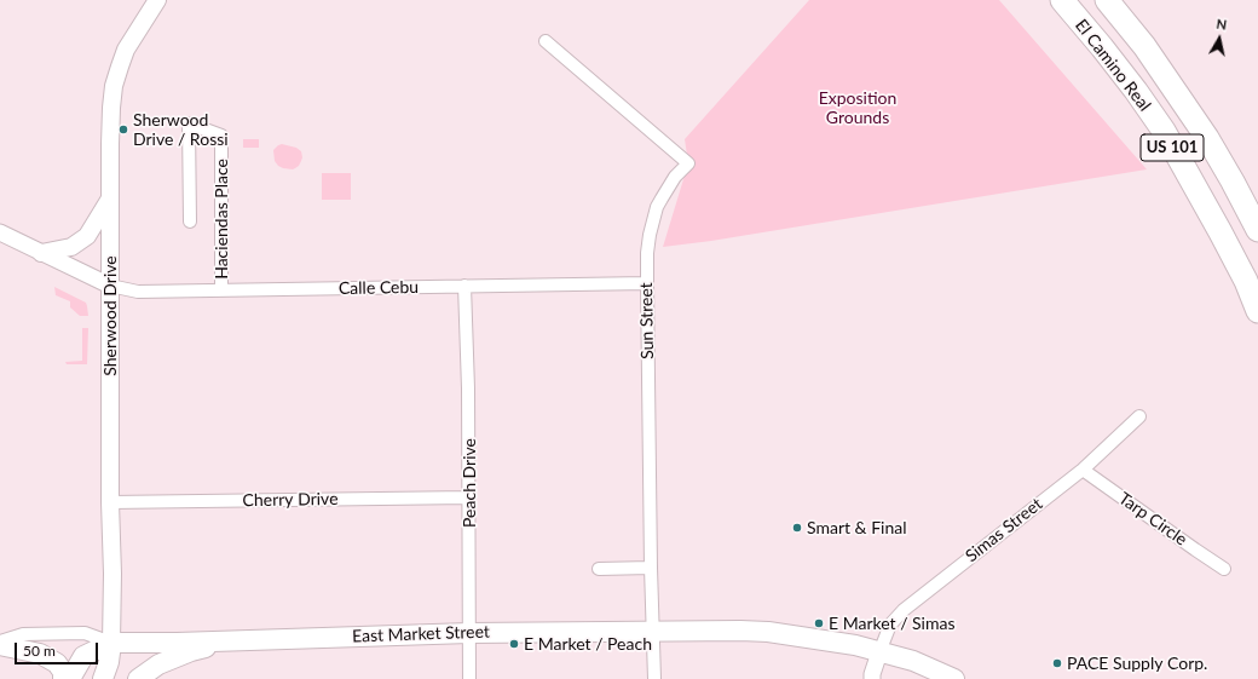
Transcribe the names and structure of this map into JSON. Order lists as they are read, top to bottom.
{
  "streets": {
    "highway": ["El Camino Real", "US 101"],
    "main road": ["Sherwood Drive", "East Market Street"],
    "street": [
      "Haciendas Place",
      "Calle Cebu",
      "Sun Street",
      "Peach Drive",
      "Cherry Drive",
      "Tarp Circle",
      "Simas Street"
    ]
  },
  "crossings": [
    ["Haciendas Place", "Calle Cebu"],
    ["Calle Cebu", "Sherwood Drive"],
    ["Calle Cebu", "Sun Street"],
    ["Calle Cebu", "Peach Drive"],
    ["Sherwood Drive", "Cherry Drive"],
    ["Sherwood Drive", "East Market Street"],
    ["Sun Street", "East Market Street"],
    ["Peach Drive", "Cherry Drive"],
    ["Peach Drive", "East Market Street"],
    ["Tarp Circle", "Simas Street"],
    ["Simas Street", "East Market Street"]
  ],
  "parks": ["Exposition Grounds"],
  "places": [
    "Sherwood Drive / Rossi",
    "Smart & Final",
    "E Market / Simas",
    "E Market / Peach",
    "PACE Supply Corp."
  ],
  "scale_bar": "50 m",
  "north": "top"
}
